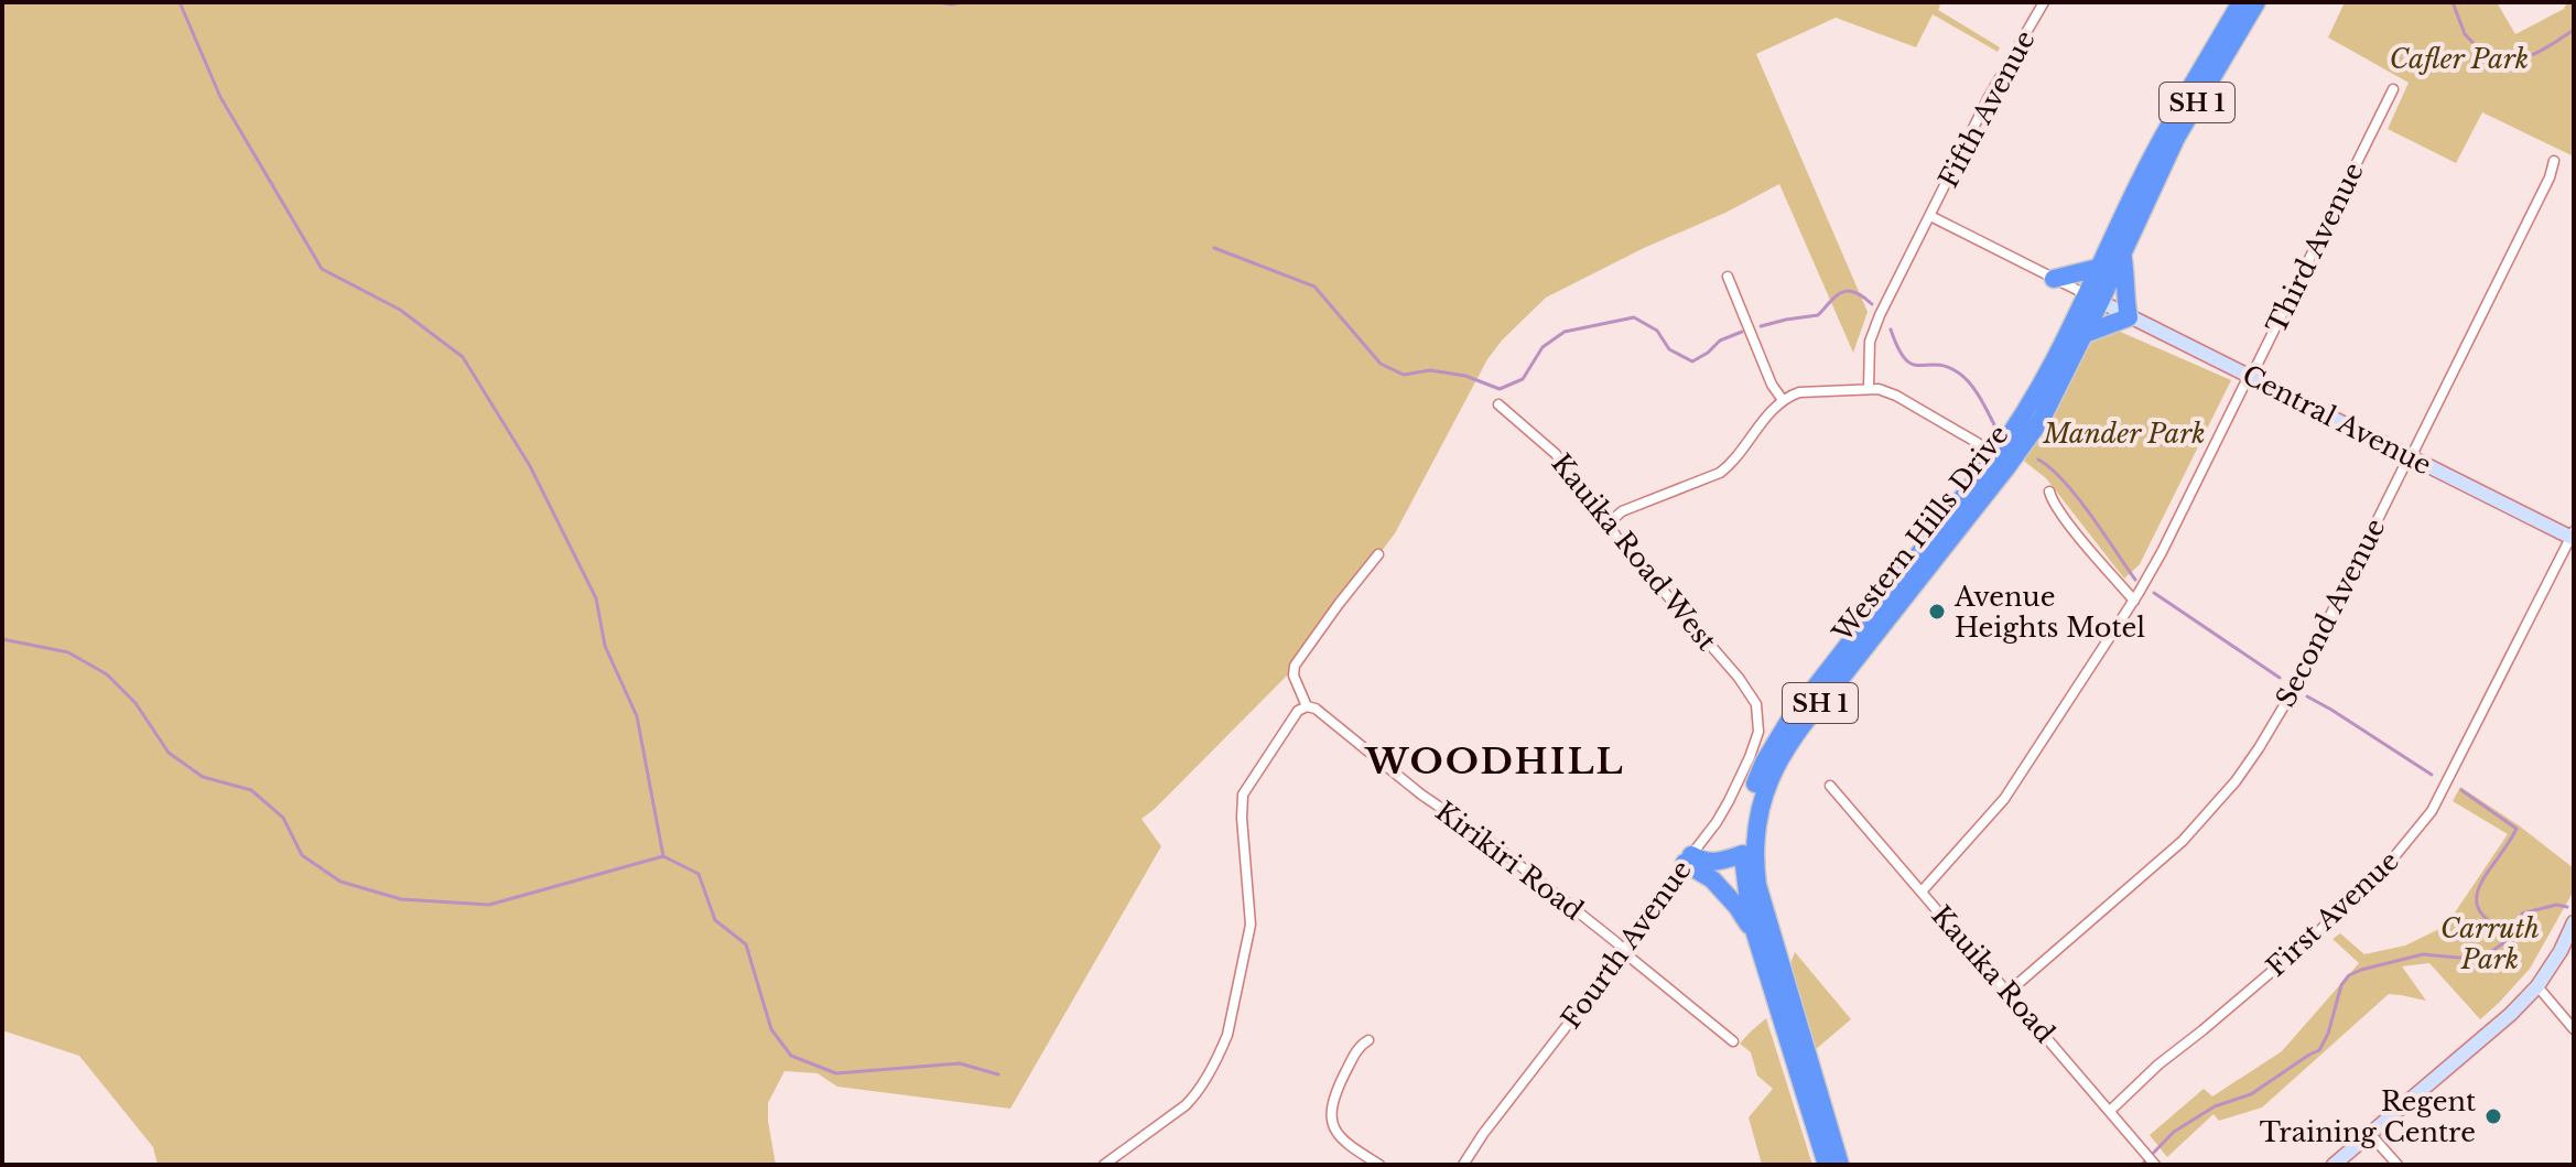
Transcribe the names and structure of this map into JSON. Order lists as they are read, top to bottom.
{
  "streets": {
    "highway": ["SH 1", "Western Hills Drive"],
    "main road": ["Central Avenue"],
    "street": [
      "Fifth Avenue",
      "Third Avenue",
      "Kauika Road West",
      "Second Avenue",
      "Kirikiri Road",
      "First Avenue",
      "Fourth Avenue",
      "Kauika Road"
    ]
  },
  "crossings": [
    ["Fifth Avenue", "Central Avenue"],
    ["Fifth Avenue", "Western Hills Drive"],
    ["Third Avenue", "Central Avenue"],
    ["Third Avenue", "Kauika Road"],
    ["Central Avenue", "Western Hills Drive"],
    ["Central Avenue", "Second Avenue"],
    ["Central Avenue", "First Avenue"],
    ["Kauika Road West", "Fourth Avenue"],
    ["Second Avenue", "Kauika Road"],
    ["Kirikiri Road", "Fourth Avenue"],
    ["First Avenue", "Kauika Road"]
  ],
  "districts": ["WOODHILL"],
  "parks": ["Cafler Park", "Mander Park", "Carruth Park"],
  "places": ["Avenue Heights Motel", "Regent Training Centre"]
}
